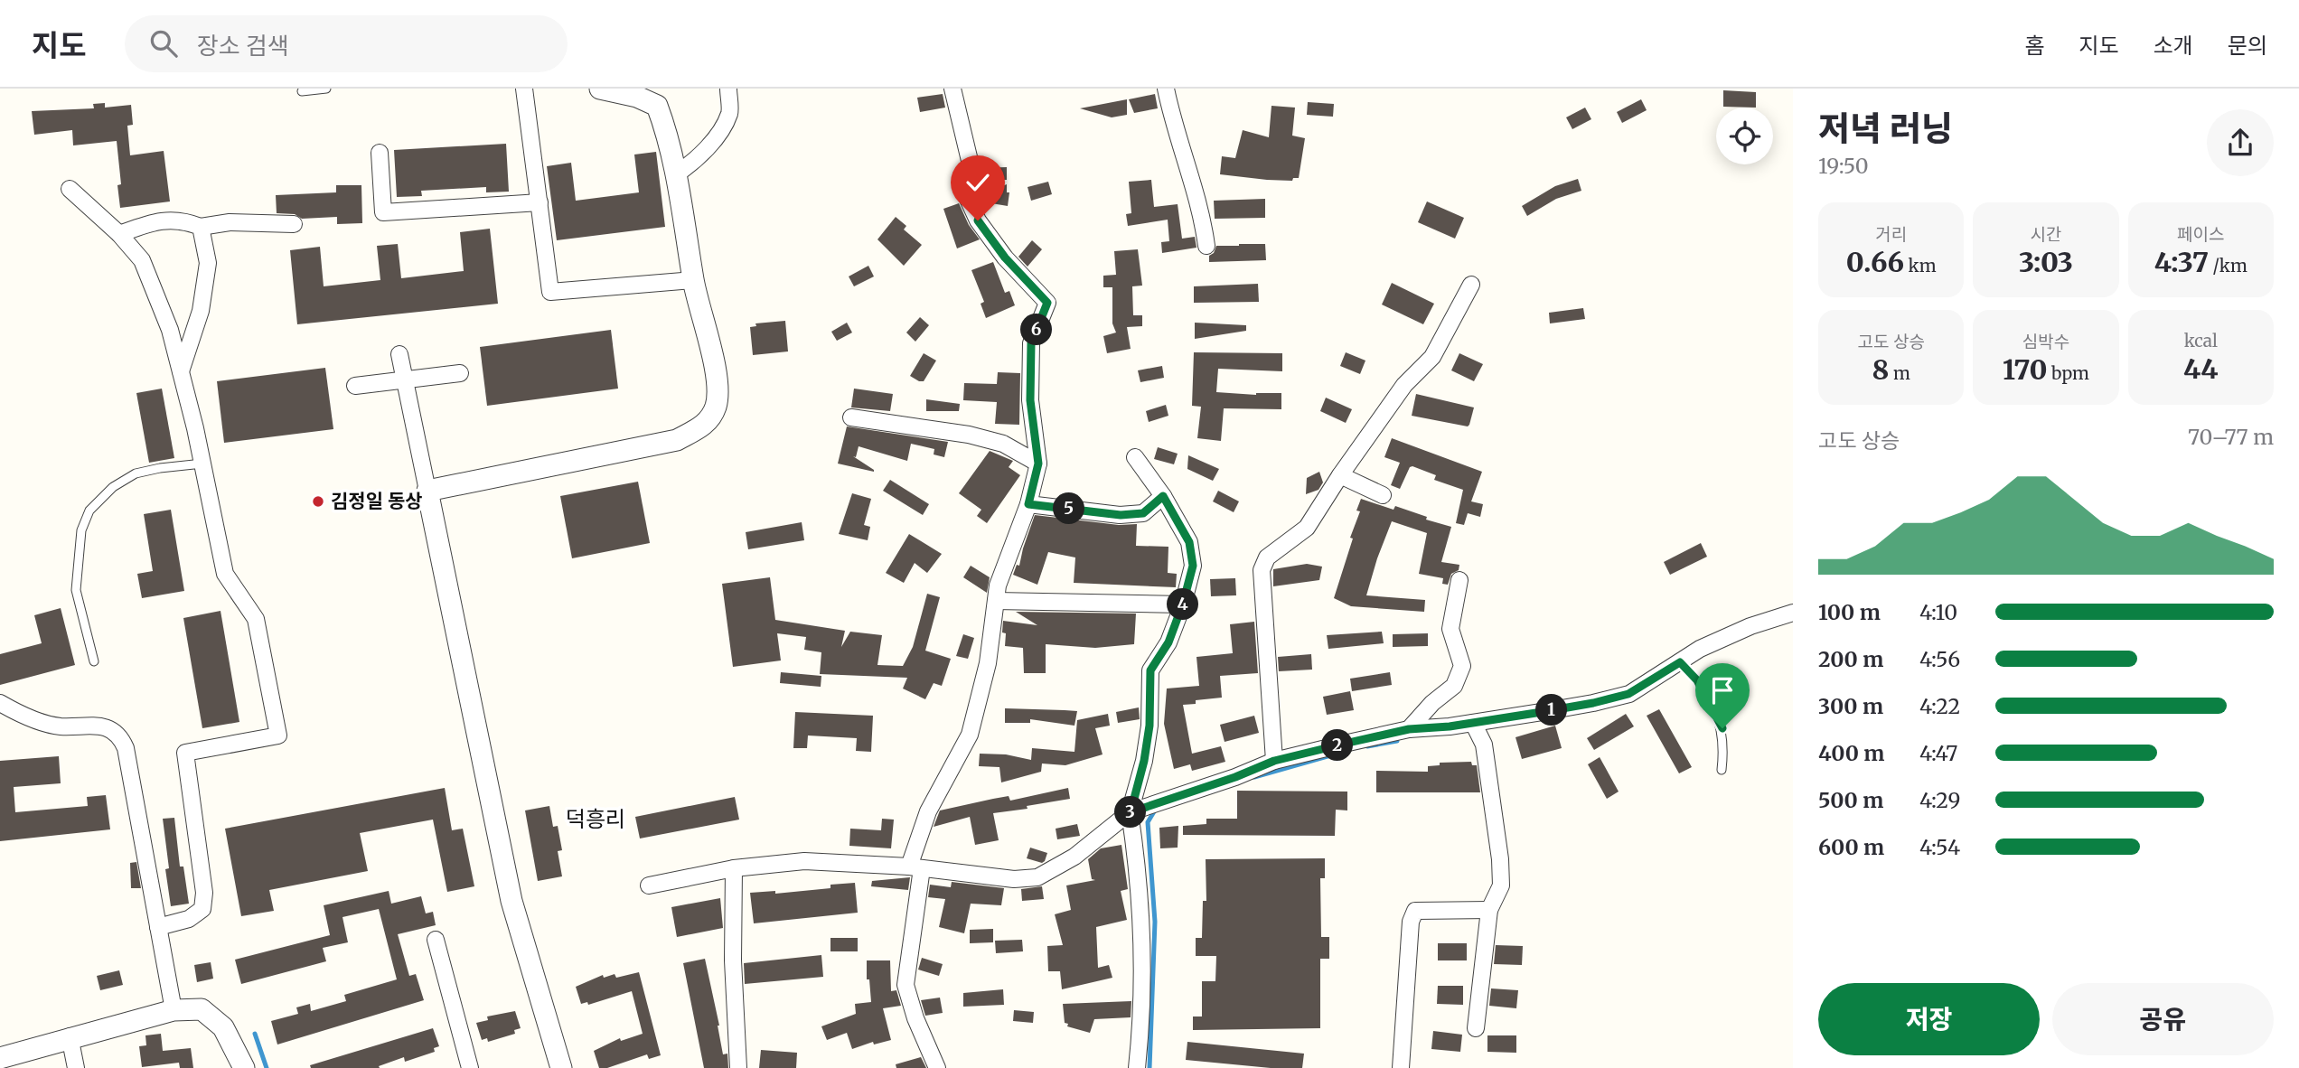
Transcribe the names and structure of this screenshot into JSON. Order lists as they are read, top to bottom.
{
  "districts": ["덕흥리"],
  "places": ["김정일 동상"],
  "page": {
    "header": "지도",
    "search": "장소 검색",
    "nav": [
      "홈",
      "지도",
      "소개",
      "문의"
    ],
    "heading": ["저녁 러닝", "19:50"],
    "stats": [
      ["거리", "0.66 km"],
      ["시간", "3:03"],
      ["페이스", "4:37 /km"],
      ["고도 상승", "8 m"],
      ["심박수", "170 bpm"],
      ["kcal", "44"]
    ],
    "pins": [
      "6",
      "5",
      "4",
      "1",
      "2",
      "3"
    ],
    "chart": ["고도 상승", "70–77 m"],
    "list": [
      {
        "name": "100 m",
        "note": "4:10"
      },
      {
        "name": "200 m",
        "note": "4:56"
      },
      {
        "name": "300 m",
        "note": "4:22"
      },
      {
        "name": "400 m",
        "note": "4:47"
      },
      {
        "name": "500 m",
        "note": "4:29"
      },
      {
        "name": "600 m",
        "note": "4:54"
      }
    ],
    "buttons": ["저장", "공유"]
  }
}
